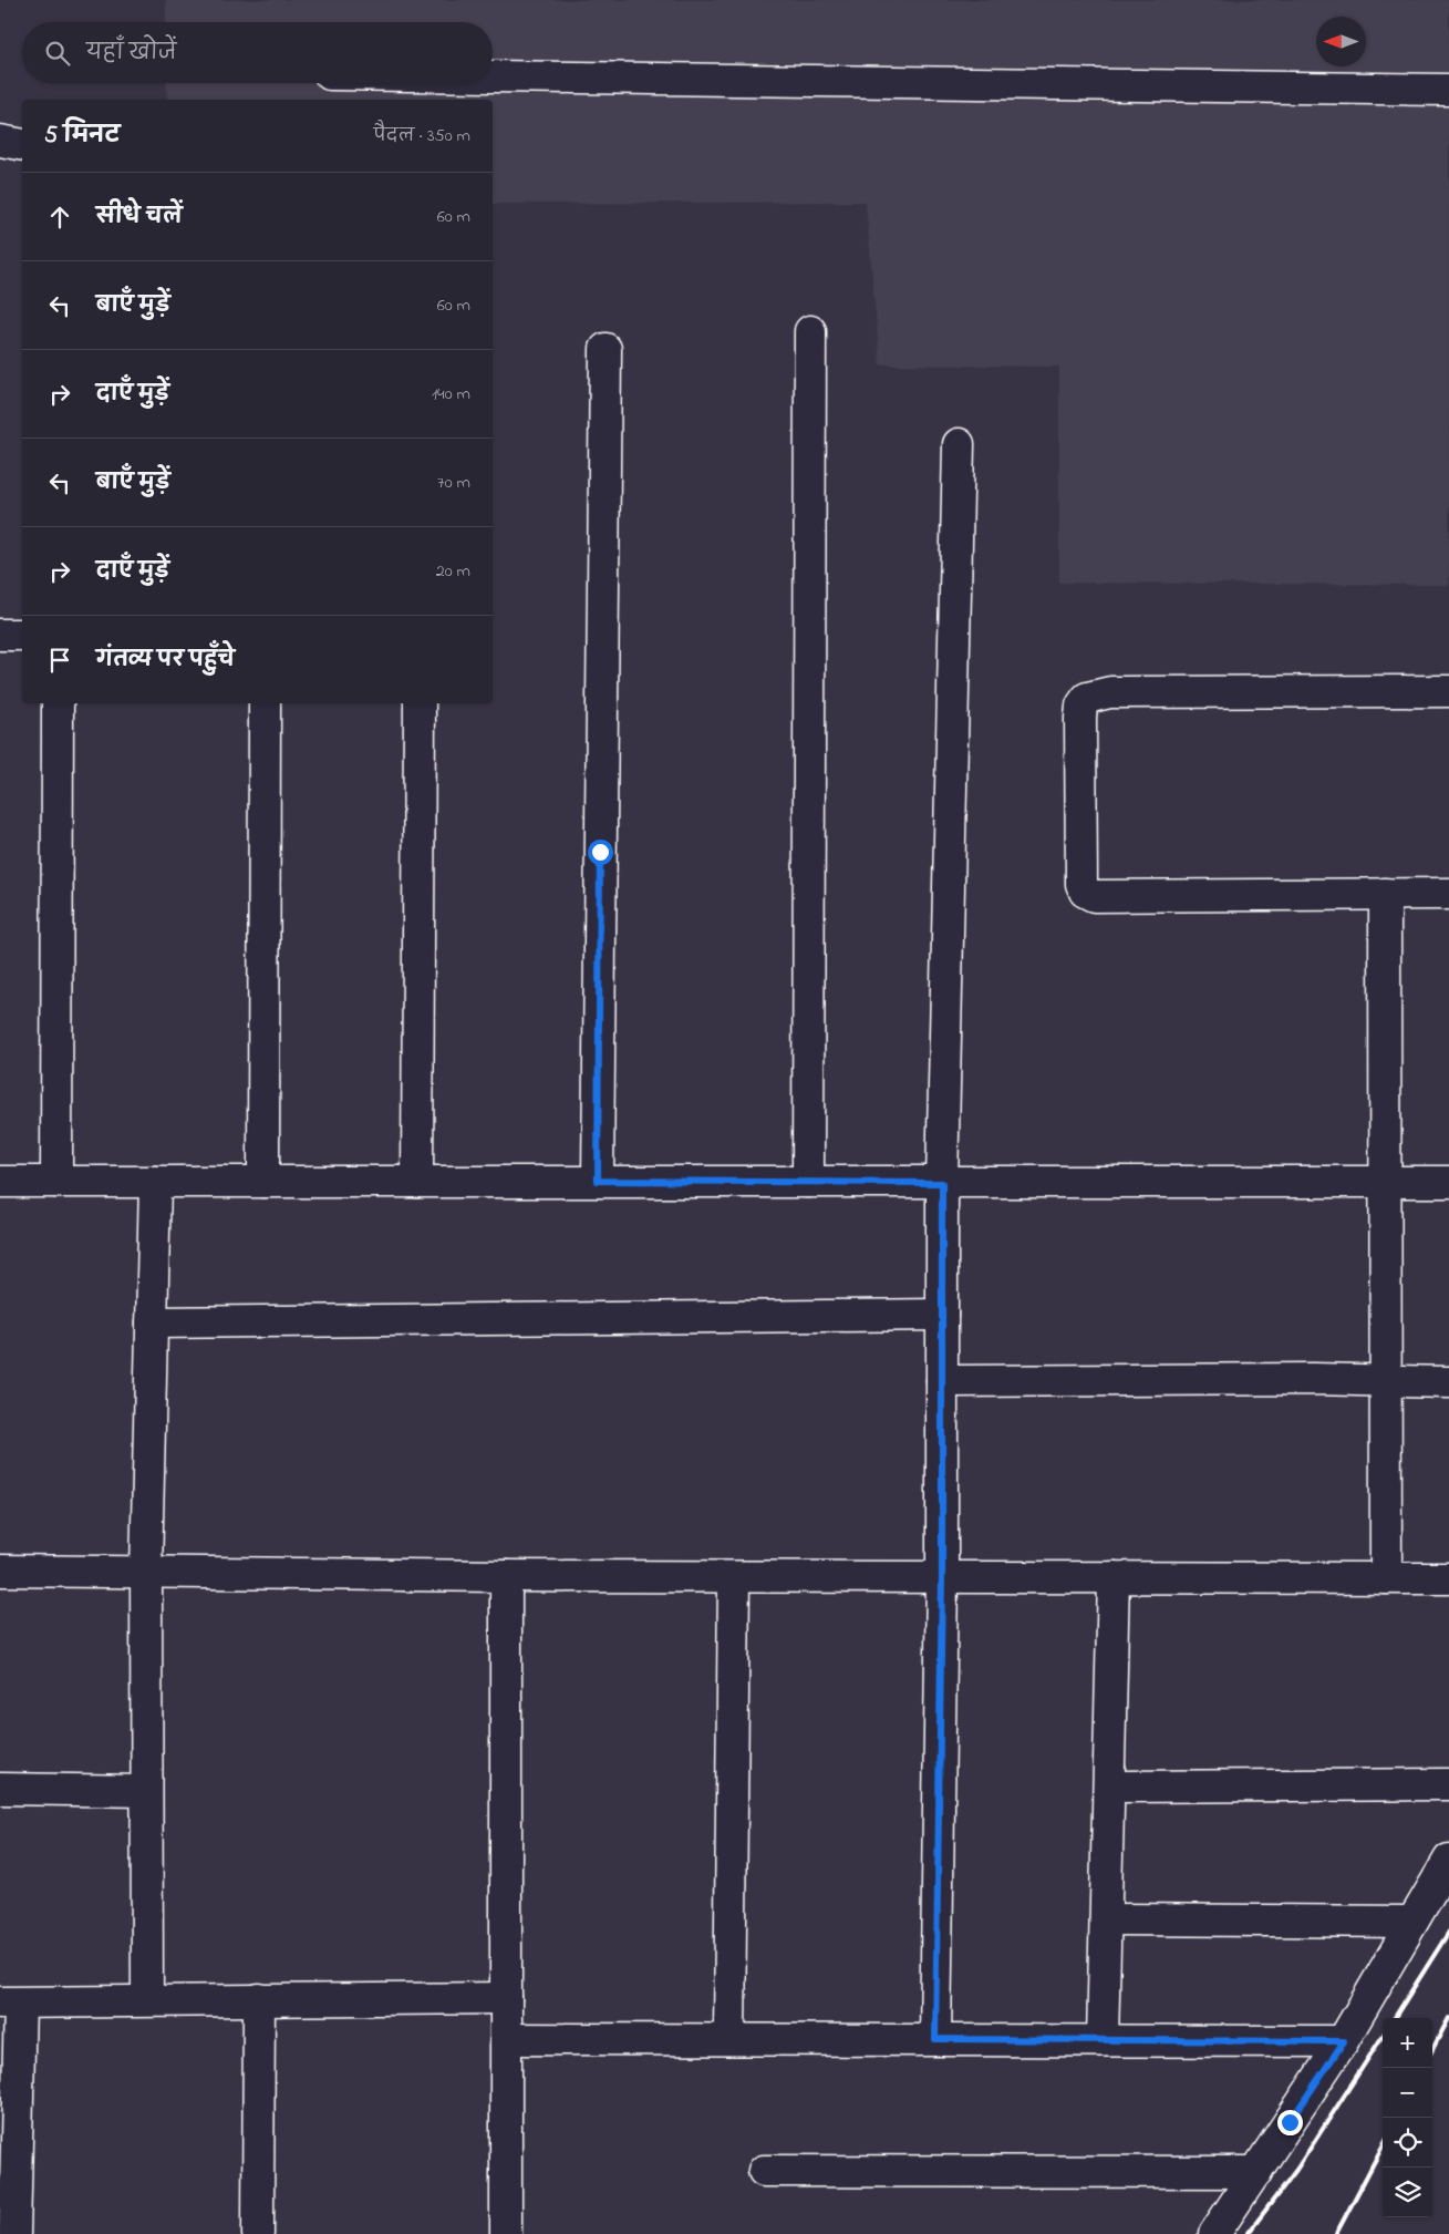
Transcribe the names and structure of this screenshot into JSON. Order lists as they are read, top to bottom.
{
  "north": "left",
  "page": {
    "search": "यहाँ खोजें",
    "heading": ["5 मिनट", "पैदल · 350 m"],
    "list": [
      ["सीधे चलें", "60 m"],
      ["बाएँ मुड़ें", "60 m"],
      ["दाएँ मुड़ें", "140 m"],
      ["बाएँ मुड़ें", "70 m"],
      ["दाएँ मुड़ें", "20 m"],
      "गंतव्य पर पहुँचे"
    ],
    "map_buttons": ["+", "−"]
  }
}
